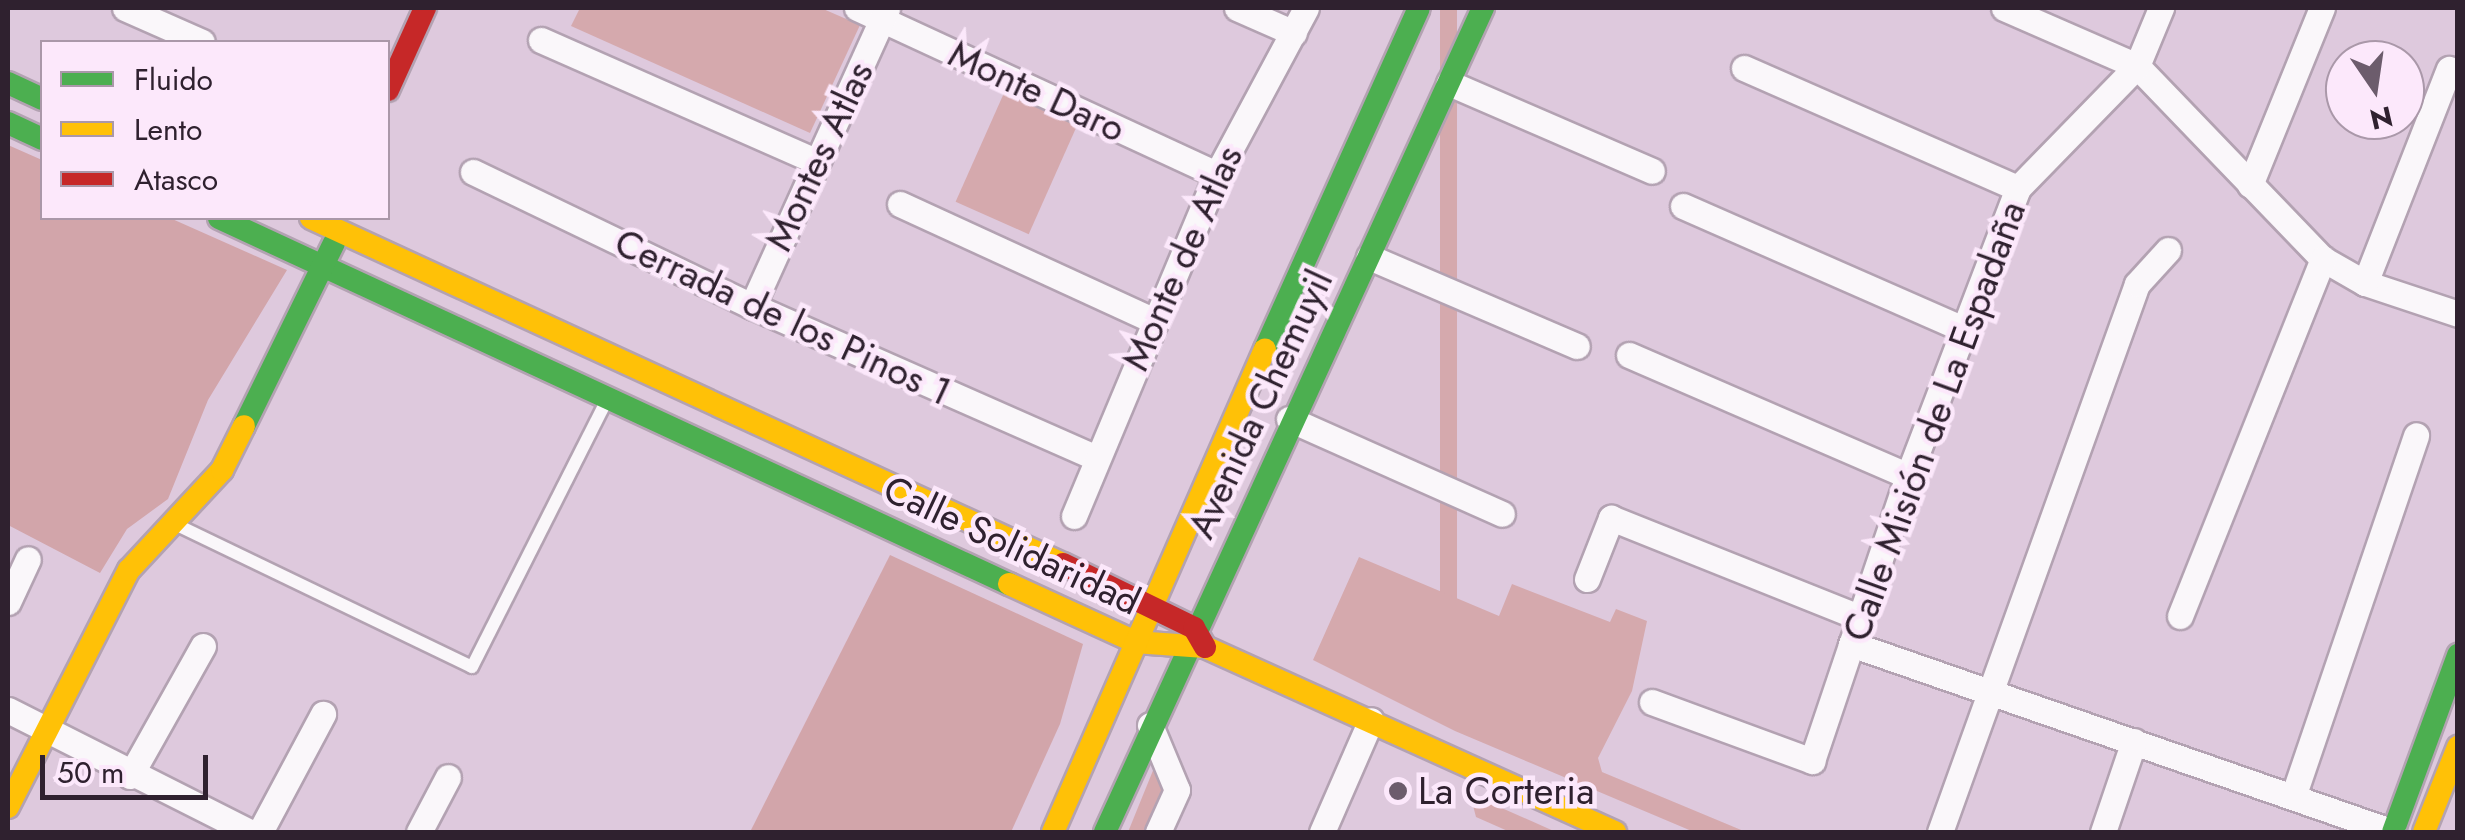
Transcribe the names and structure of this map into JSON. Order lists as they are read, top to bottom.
{
  "streets": {
    "main road": ["Avenida Chemuyil", "Calle Solidaridad"],
    "street": [
      "Monte Daro",
      "Montes Atlas",
      "Monte de Atlas",
      "Cerrada de los Pinos 1",
      "Calle Misión de La Espadaña"
    ]
  },
  "crossings": [
    ["Monte Daro", "Montes Atlas"],
    ["Monte Daro", "Monte de Atlas"],
    ["Montes Atlas", "Cerrada de los Pinos 1"],
    ["Monte de Atlas", "Cerrada de los Pinos 1"],
    ["Avenida Chemuyil", "Calle Solidaridad"]
  ],
  "places": ["La Corteria"],
  "legend": ["Fluido", "Lento", "Atasco"],
  "scale_bar": "50 m",
  "north": "bottom"
}
